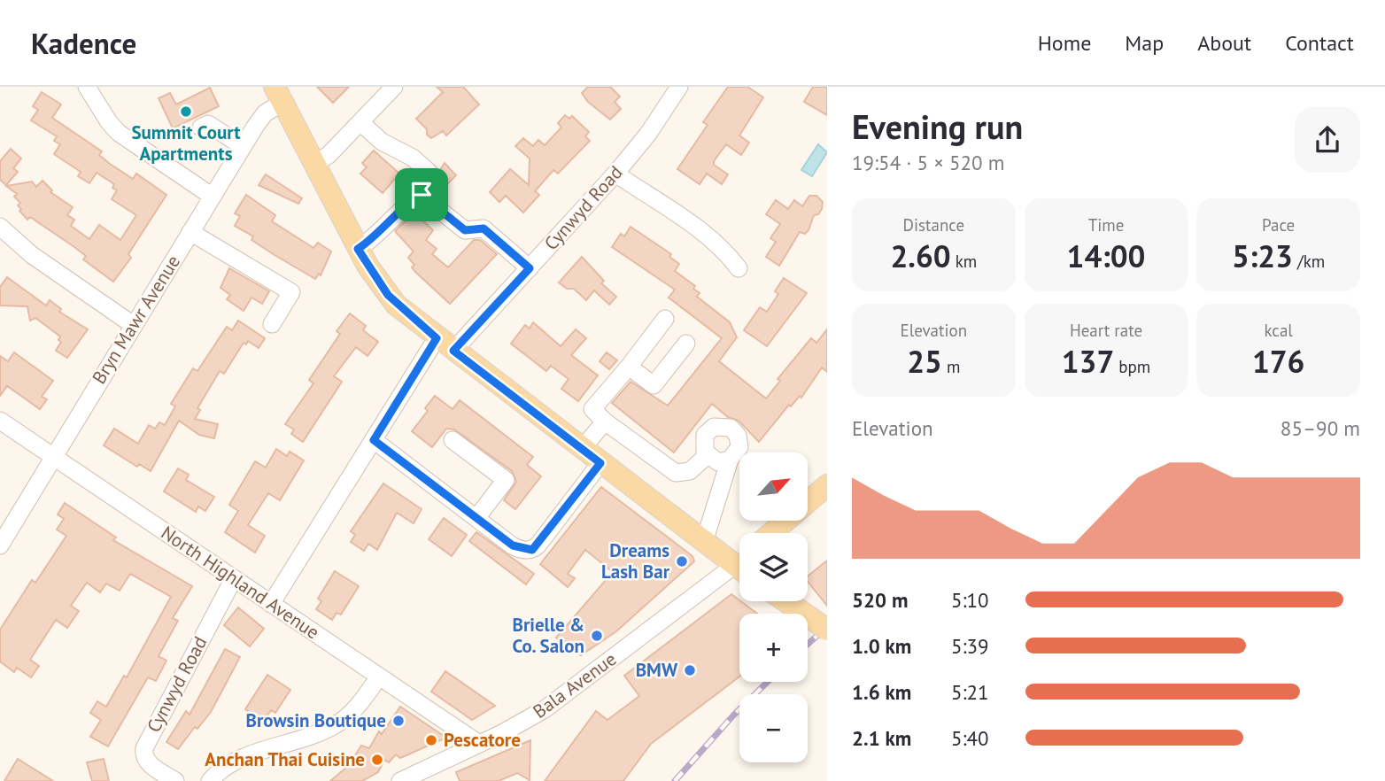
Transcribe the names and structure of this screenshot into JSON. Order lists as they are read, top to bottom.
{
  "streets": {
    "street": [
      "Cynwyd Road",
      "Bryn Mawr Avenue",
      "North Highland Avenue",
      "Bala Avenue"
    ]
  },
  "crossings": [
    ["Cynwyd Road", "North Highland Avenue"],
    ["Bryn Mawr Avenue", "North Highland Avenue"],
    ["North Highland Avenue", "Bala Avenue"]
  ],
  "places": [
    "Summit Court Apartments",
    "Dreams Lash Bar",
    "Brielle & Co. Salon",
    "BMW",
    "Browsin Boutique",
    "Pescatore",
    "Anchan Thai Cuisine"
  ],
  "north": "top right",
  "page": {
    "header": "Kadence",
    "nav": [
      "Home",
      "Map",
      "About",
      "Contact"
    ],
    "heading": ["Evening run", "19:54 · 5 × 520 m"],
    "stats": [
      ["Distance", "2.60 km"],
      ["Time", "14:00"],
      ["Pace", "5:23 /km"],
      ["Elevation", "25 m"],
      ["Heart rate", "137 bpm"],
      ["kcal", "176"]
    ],
    "chart": ["Elevation", "85–90 m"],
    "map_buttons": ["+", "−"],
    "list": [
      {
        "name": "520 m",
        "note": "5:10"
      },
      {
        "name": "1.0 km",
        "note": "5:39"
      },
      {
        "name": "1.6 km",
        "note": "5:21"
      },
      {
        "name": "2.1 km",
        "note": "5:40"
      }
    ]
  }
}
